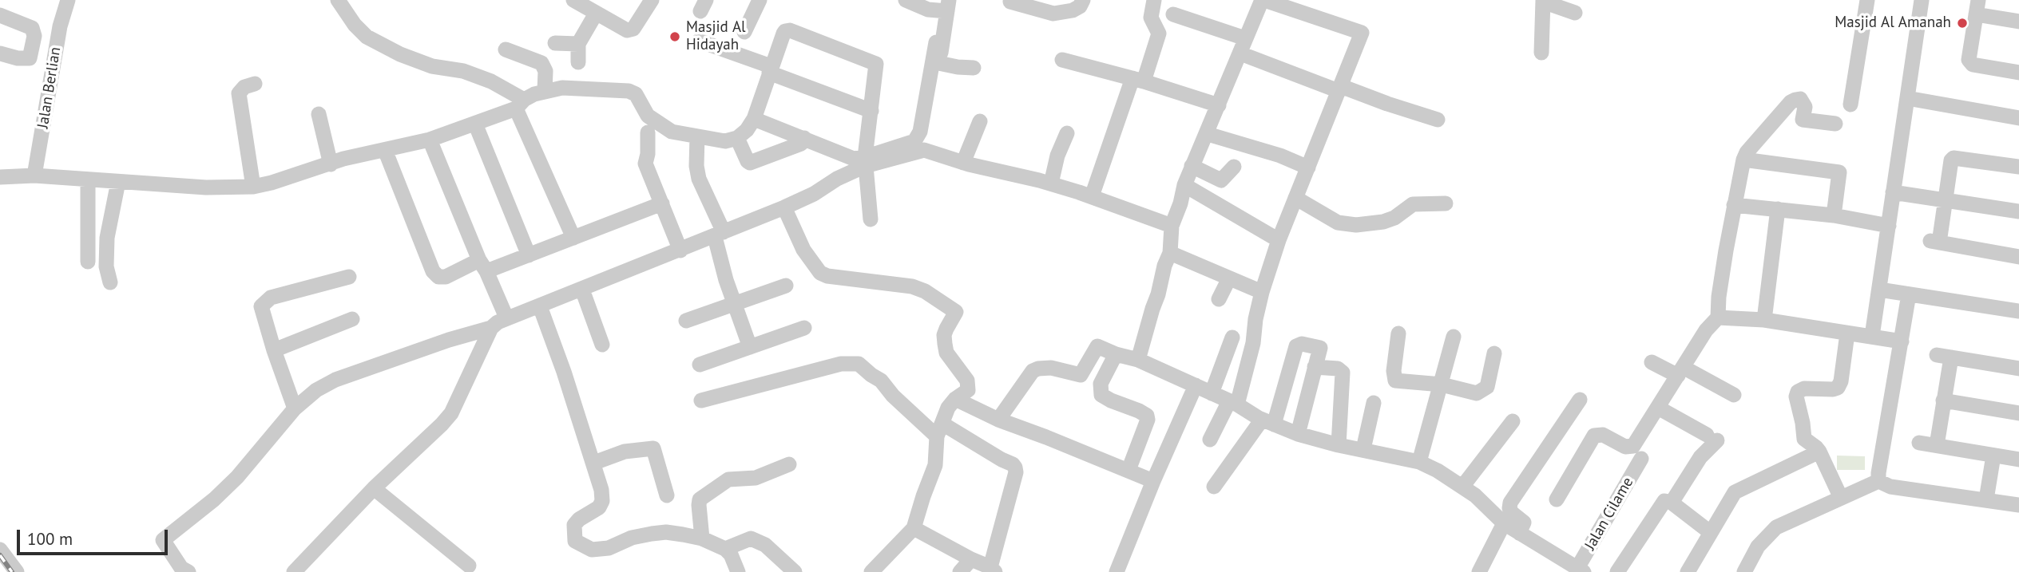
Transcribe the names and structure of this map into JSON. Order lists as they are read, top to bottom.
{
  "streets": {
    "street": ["Jalan Berlian", "Jalan Cilame"]
  },
  "places": ["Masjid Al Amanah", "Masjid Al Hidayah"],
  "scale_bar": "100 m"
}
